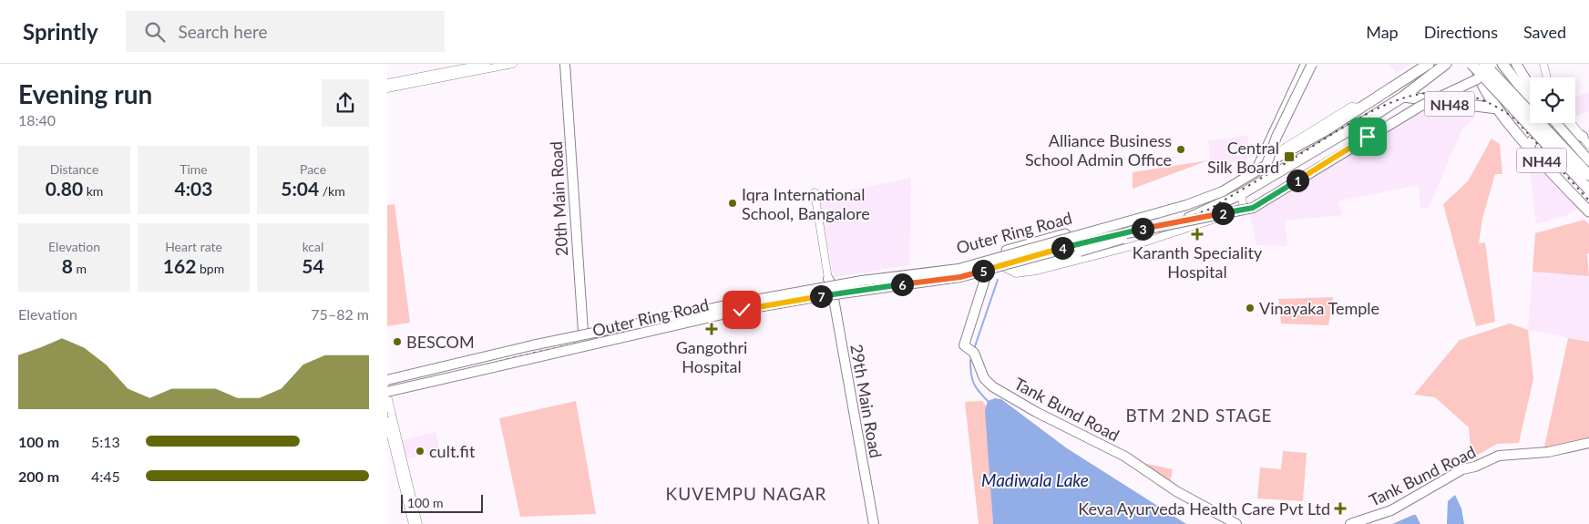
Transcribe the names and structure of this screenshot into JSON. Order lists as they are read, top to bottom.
{
  "streets": {
    "highway": ["NH48", "NH44", "Outer Ring Road"],
    "main road": ["20th Main Road", "29th Main Road", "Tank Bund Road"]
  },
  "crossings": [
    ["NH48", "NH44"],
    ["NH48", "Outer Ring Road"],
    ["20th Main Road", "Outer Ring Road"],
    ["Outer Ring Road", "29th Main Road"],
    ["Outer Ring Road", "Tank Bund Road"]
  ],
  "districts": ["BTM 2ND STAGE", "KUVEMPU NAGAR"],
  "water": ["Madiwala Lake"],
  "places": {
    "other": [
      "Alliance Business School Admin Office",
      "Iqra International School, Bangalore",
      "Vinayaka Temple",
      "BESCOM",
      "cult.fit"
    ],
    "transit": ["Central Silk Board"],
    "health": ["Karanth Speciality Hospital", "Gangothri Hospital", "Keva Ayurveda Health Care Pvt Ltd"]
  },
  "scale_bar": "100 m",
  "page": {
    "header": "Sprintly",
    "search": "Search here",
    "nav": ["Map", "Directions", "Saved"],
    "heading": ["Evening run", "18:40"],
    "stats": [
      ["Distance", "0.80 km"],
      ["Time", "4:03"],
      ["Pace", "5:04 /km"],
      ["Elevation", "8 m"],
      ["Heart rate", "162 bpm"],
      ["kcal", "54"]
    ],
    "pins": [
      "1",
      "2",
      "3",
      "4",
      "5",
      "6",
      "7"
    ],
    "chart": ["Elevation", "75–82 m"],
    "list": [
      {
        "name": "100 m",
        "note": "5:13"
      },
      {
        "name": "200 m",
        "note": "4:45"
      }
    ],
    "scale": "100 m"
  }
}
